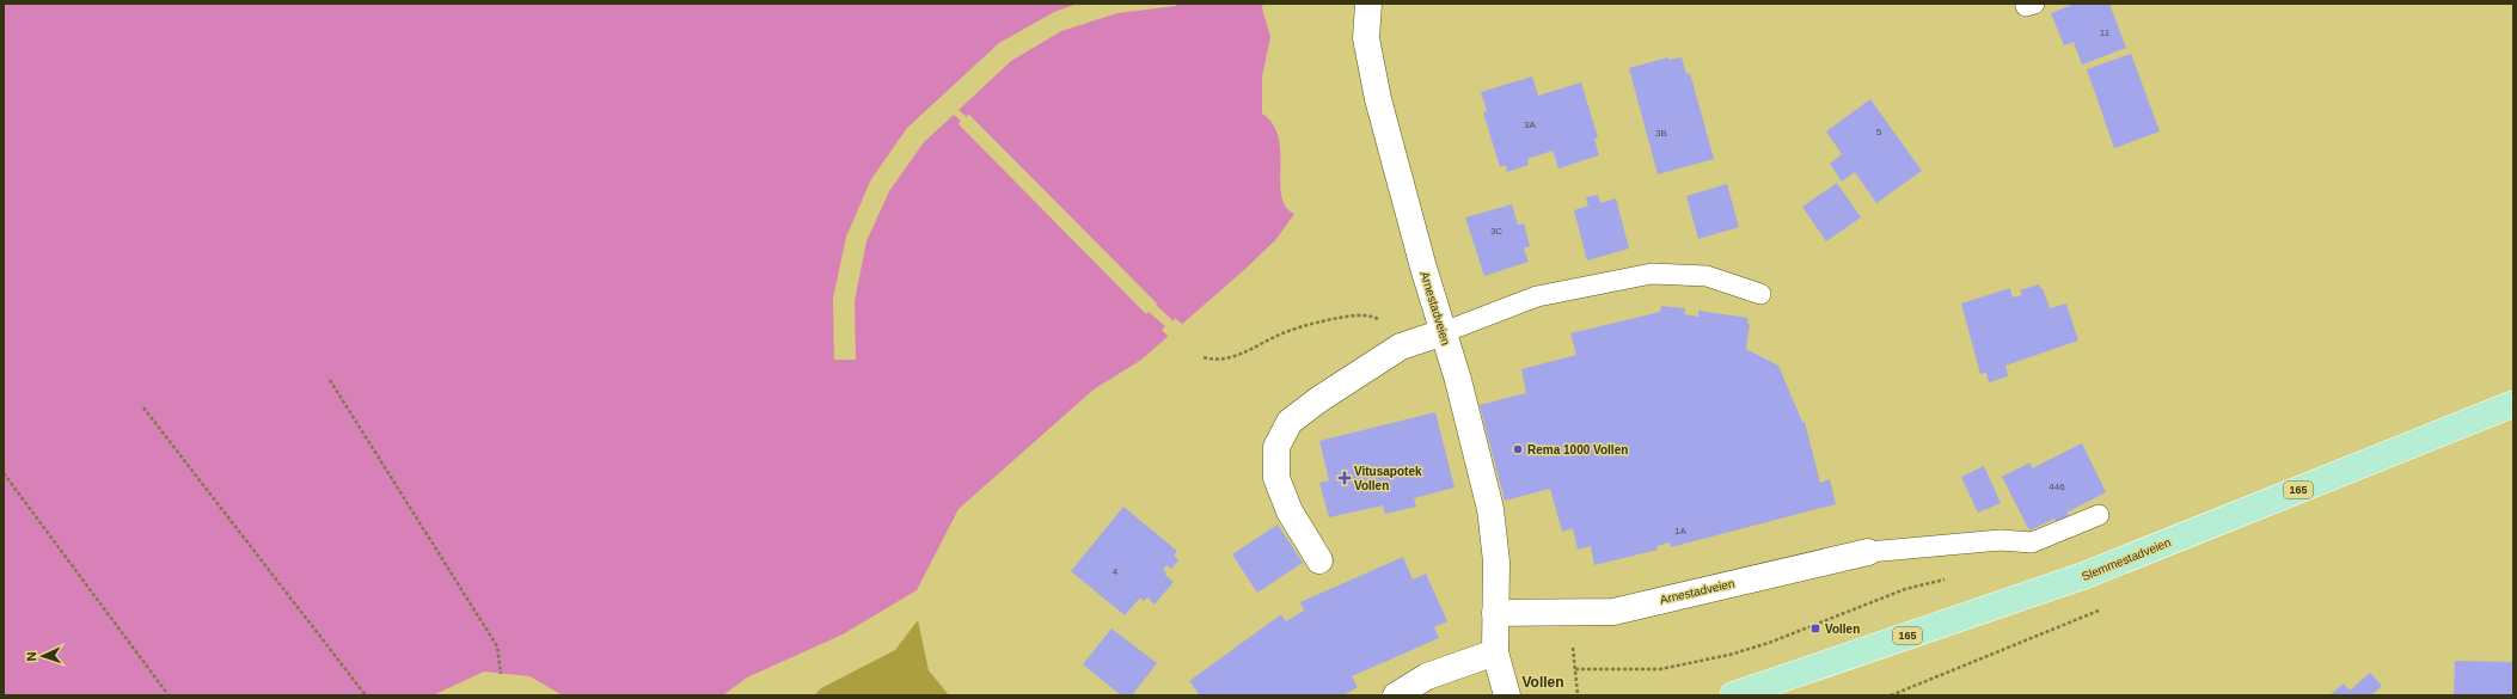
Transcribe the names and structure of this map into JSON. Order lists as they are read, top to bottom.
{
  "streets": {
    "main road": ["165", "Slemmestadveien"],
    "street": ["Arnestadveien"]
  },
  "districts": ["Vollen"],
  "places": {
    "other": ["Rema 1000 Vollen"],
    "health": ["Vitusapotek Vollen"],
    "transit": ["Vollen"]
  },
  "house_numbers": [
    "11",
    "3A",
    "5",
    "3B",
    "3C",
    "446",
    "1A",
    "4"
  ],
  "north": "left"
}
